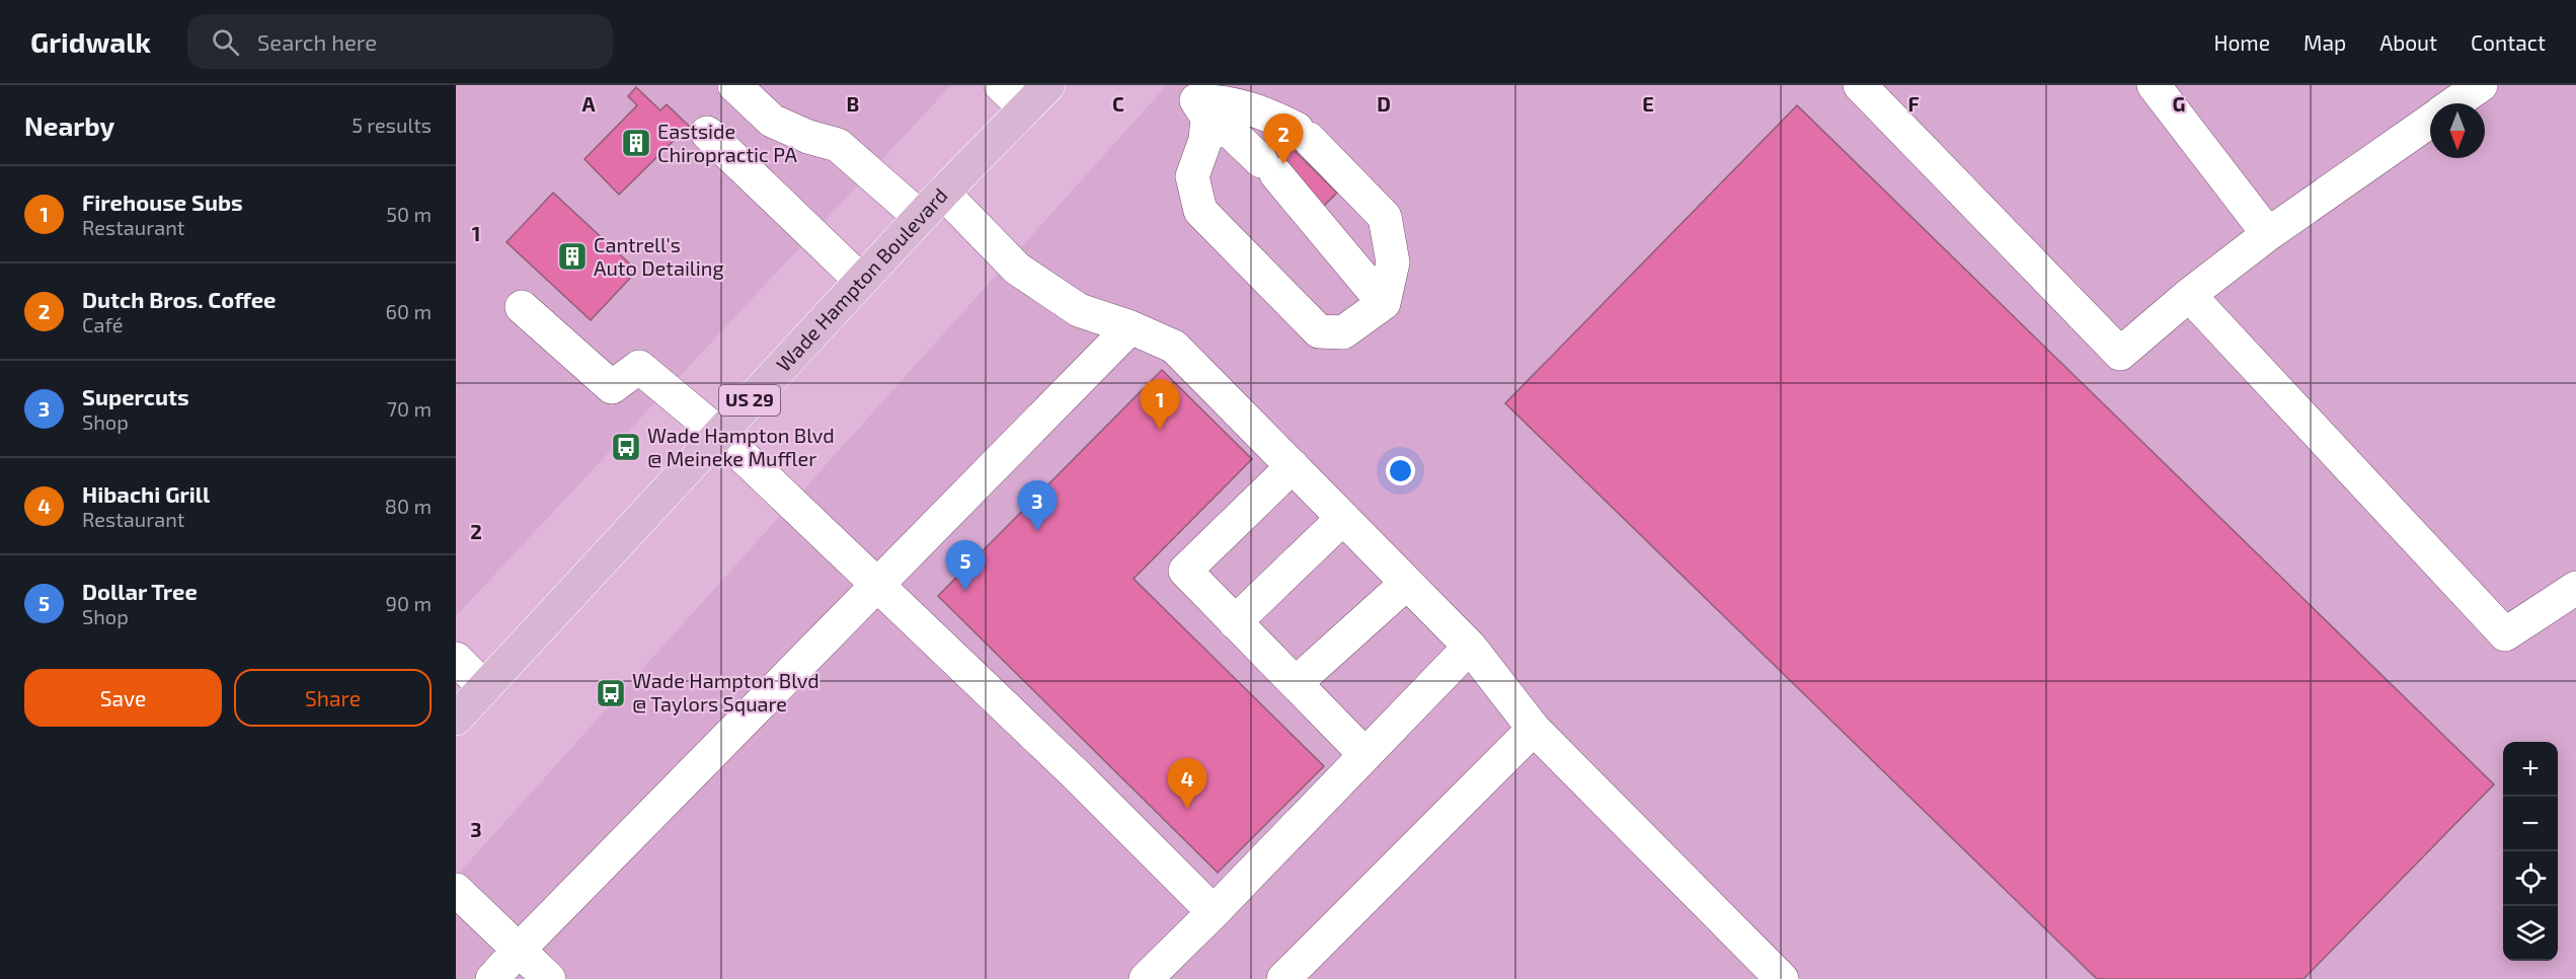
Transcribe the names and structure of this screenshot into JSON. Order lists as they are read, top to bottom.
{
  "streets": {
    "main road": ["Wade Hampton Boulevard", "US 29"]
  },
  "places": {
    "building": ["Eastside Chiropractic PA", "Cantrell's Auto Detailing"],
    "bus stop": ["Wade Hampton Blvd @ Meineke Muffler", "Wade Hampton Blvd @ Taylors Square"]
  },
  "north": "bottom",
  "page": {
    "header": "Gridwalk",
    "search": "Search here",
    "nav": [
      "Home",
      "Map",
      "About",
      "Contact"
    ],
    "heading": ["Nearby", "5 results"],
    "pins": [
      "2",
      "1",
      "3",
      "5",
      "4"
    ],
    "list": [
      {
        "mark": "1",
        "name": "Firehouse Subs",
        "note": "Restaurant",
        "value": "50 m"
      },
      {
        "mark": "2",
        "name": "Dutch Bros. Coffee",
        "note": "Café",
        "value": "60 m"
      },
      {
        "mark": "3",
        "name": "Supercuts",
        "note": "Shop",
        "value": "70 m"
      },
      {
        "mark": "4",
        "name": "Hibachi Grill",
        "note": "Restaurant",
        "value": "80 m"
      },
      {
        "mark": "5",
        "name": "Dollar Tree",
        "note": "Shop",
        "value": "90 m"
      }
    ],
    "buttons": ["Save", "Share"],
    "map_buttons": ["+", "−"]
  },
  "grid": {
    "columns": [
      "A",
      "B",
      "C",
      "D",
      "E",
      "F",
      "G"
    ],
    "rows": ["1", "2", "3"]
  }
}
